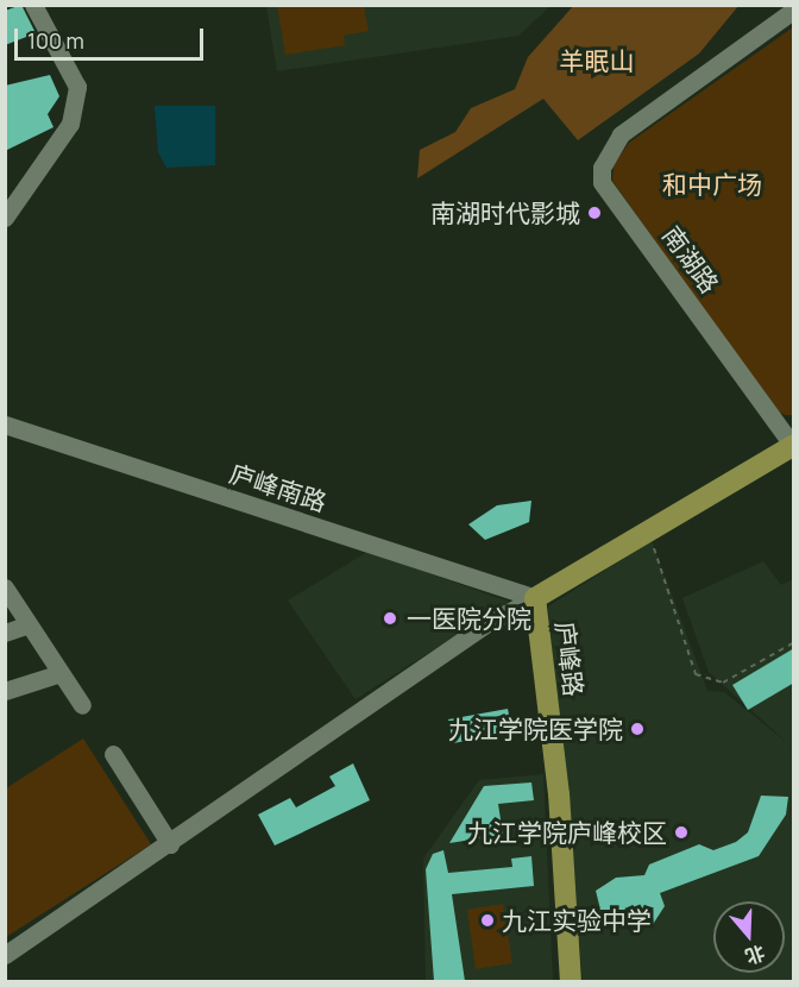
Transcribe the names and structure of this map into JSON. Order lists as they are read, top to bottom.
{
  "streets": {
    "main road": ["庐峰路"],
    "street": ["南湖路", "庐峰南路"]
  },
  "crossings": [
    ["南湖路", "庐峰路"],
    ["庐峰南路", "庐峰路"]
  ],
  "parks": ["羊眠山", "和中广场"],
  "places": [
    "南湖时代影城",
    "一医院分院",
    "九江学院医学院",
    "九江学院庐峰校区",
    "九江实验中学"
  ],
  "scale_bar": "100 m",
  "north": "bottom"
}
